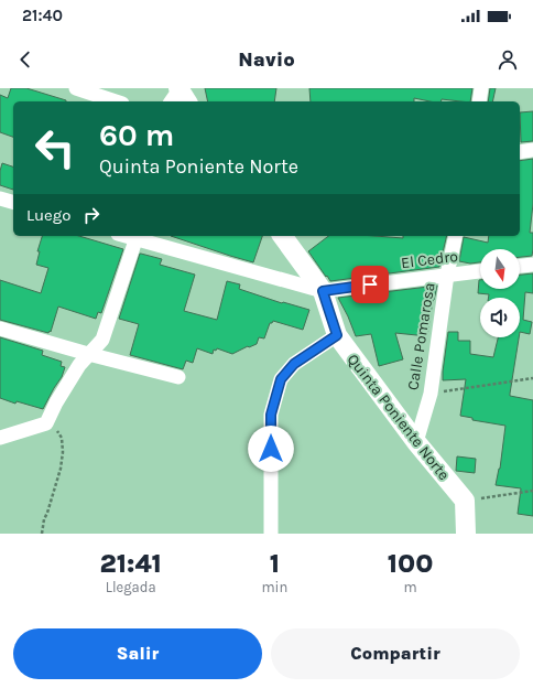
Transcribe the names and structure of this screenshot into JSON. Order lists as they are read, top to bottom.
{
  "streets": {
    "street": ["El Cedro", "Calle Pomarosa", "Quinta Poniente Norte"]
  },
  "crossings": [
    ["El Cedro", "Calle Pomarosa"],
    ["El Cedro", "Quinta Poniente Norte"],
    ["Calle Pomarosa", "Quinta Poniente Norte"]
  ],
  "north": "bottom",
  "page": {
    "status": "21:40",
    "header": "Navio",
    "turn": ["60 m", "Quinta Poniente Norte"],
    "then": "Luego",
    "eta": [
      "21:41",
      "Llegada",
      "1",
      "min",
      "100",
      "m"
    ],
    "buttons": ["Salir", "Compartir"]
  }
}
